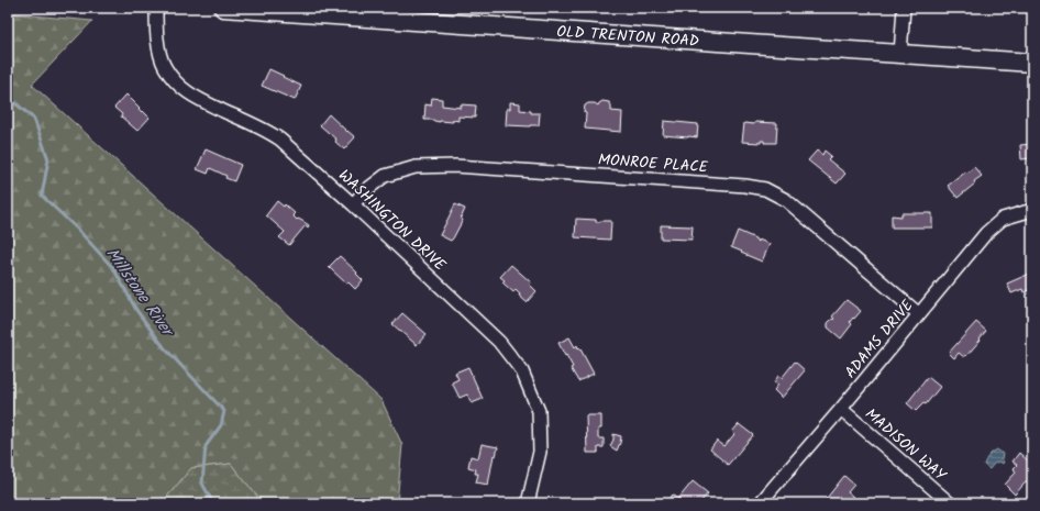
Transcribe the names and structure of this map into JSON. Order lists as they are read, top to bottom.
{
  "streets": {
    "main road": ["OLD TRENTON ROAD"],
    "street": [
      "MONROE PLACE",
      "WASHINGTON DRIVE",
      "ADAMS DRIVE",
      "MADISON WAY"
    ]
  },
  "crossings": [
    ["MONROE PLACE", "WASHINGTON DRIVE"],
    ["MONROE PLACE", "ADAMS DRIVE"],
    ["ADAMS DRIVE", "MADISON WAY"]
  ],
  "water": ["Millstone River"]
}
